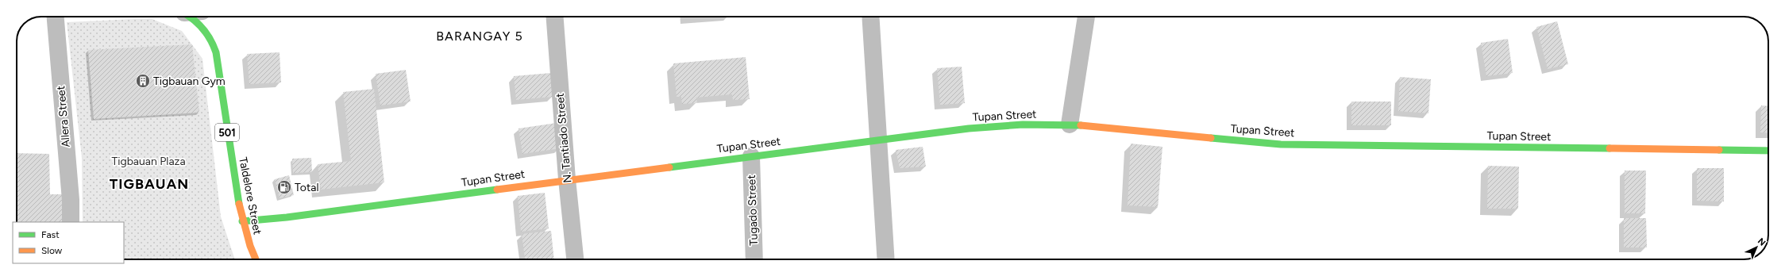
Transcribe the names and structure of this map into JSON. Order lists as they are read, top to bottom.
{
  "streets": {
    "main road": ["Tupan Street", "501", "Taldelore Street"],
    "street": ["Allera Street", "N. Tantiado Street", "Tugado Street"]
  },
  "crossings": [
    ["Tupan Street", "N. Tantiado Street"],
    ["Tupan Street", "Taldelore Street"],
    ["Tupan Street", "Tugado Street"]
  ],
  "districts": ["BARANGAY 5", "TIGBAUAN"],
  "parks": ["Tigbauan Plaza"],
  "places": {
    "building": ["Tigbauan Gym"],
    "fuel station": ["Total"]
  },
  "legend": ["Fast", "Slow"],
  "north": "top right"
}
